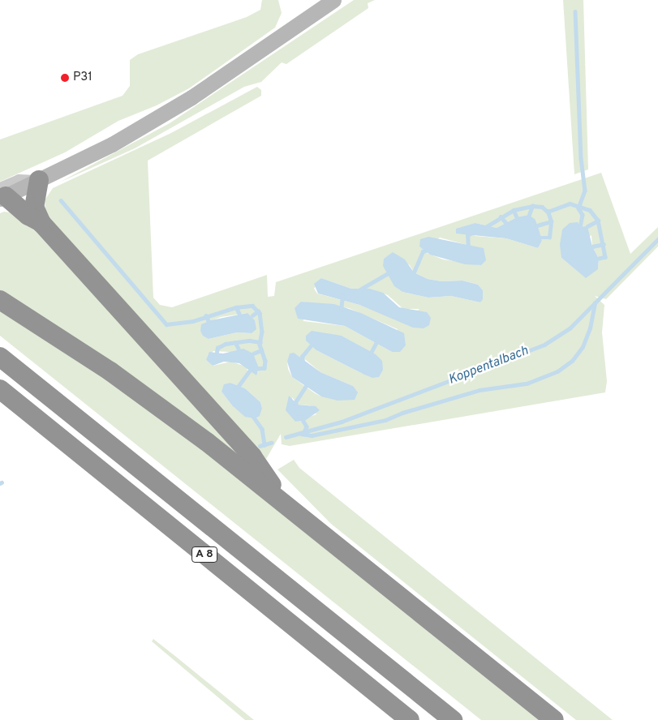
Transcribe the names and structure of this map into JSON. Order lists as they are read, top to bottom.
{
  "streets": {
    "highway": ["A 8"]
  },
  "water": ["Koppentalbach"],
  "places": ["P31"]
}
